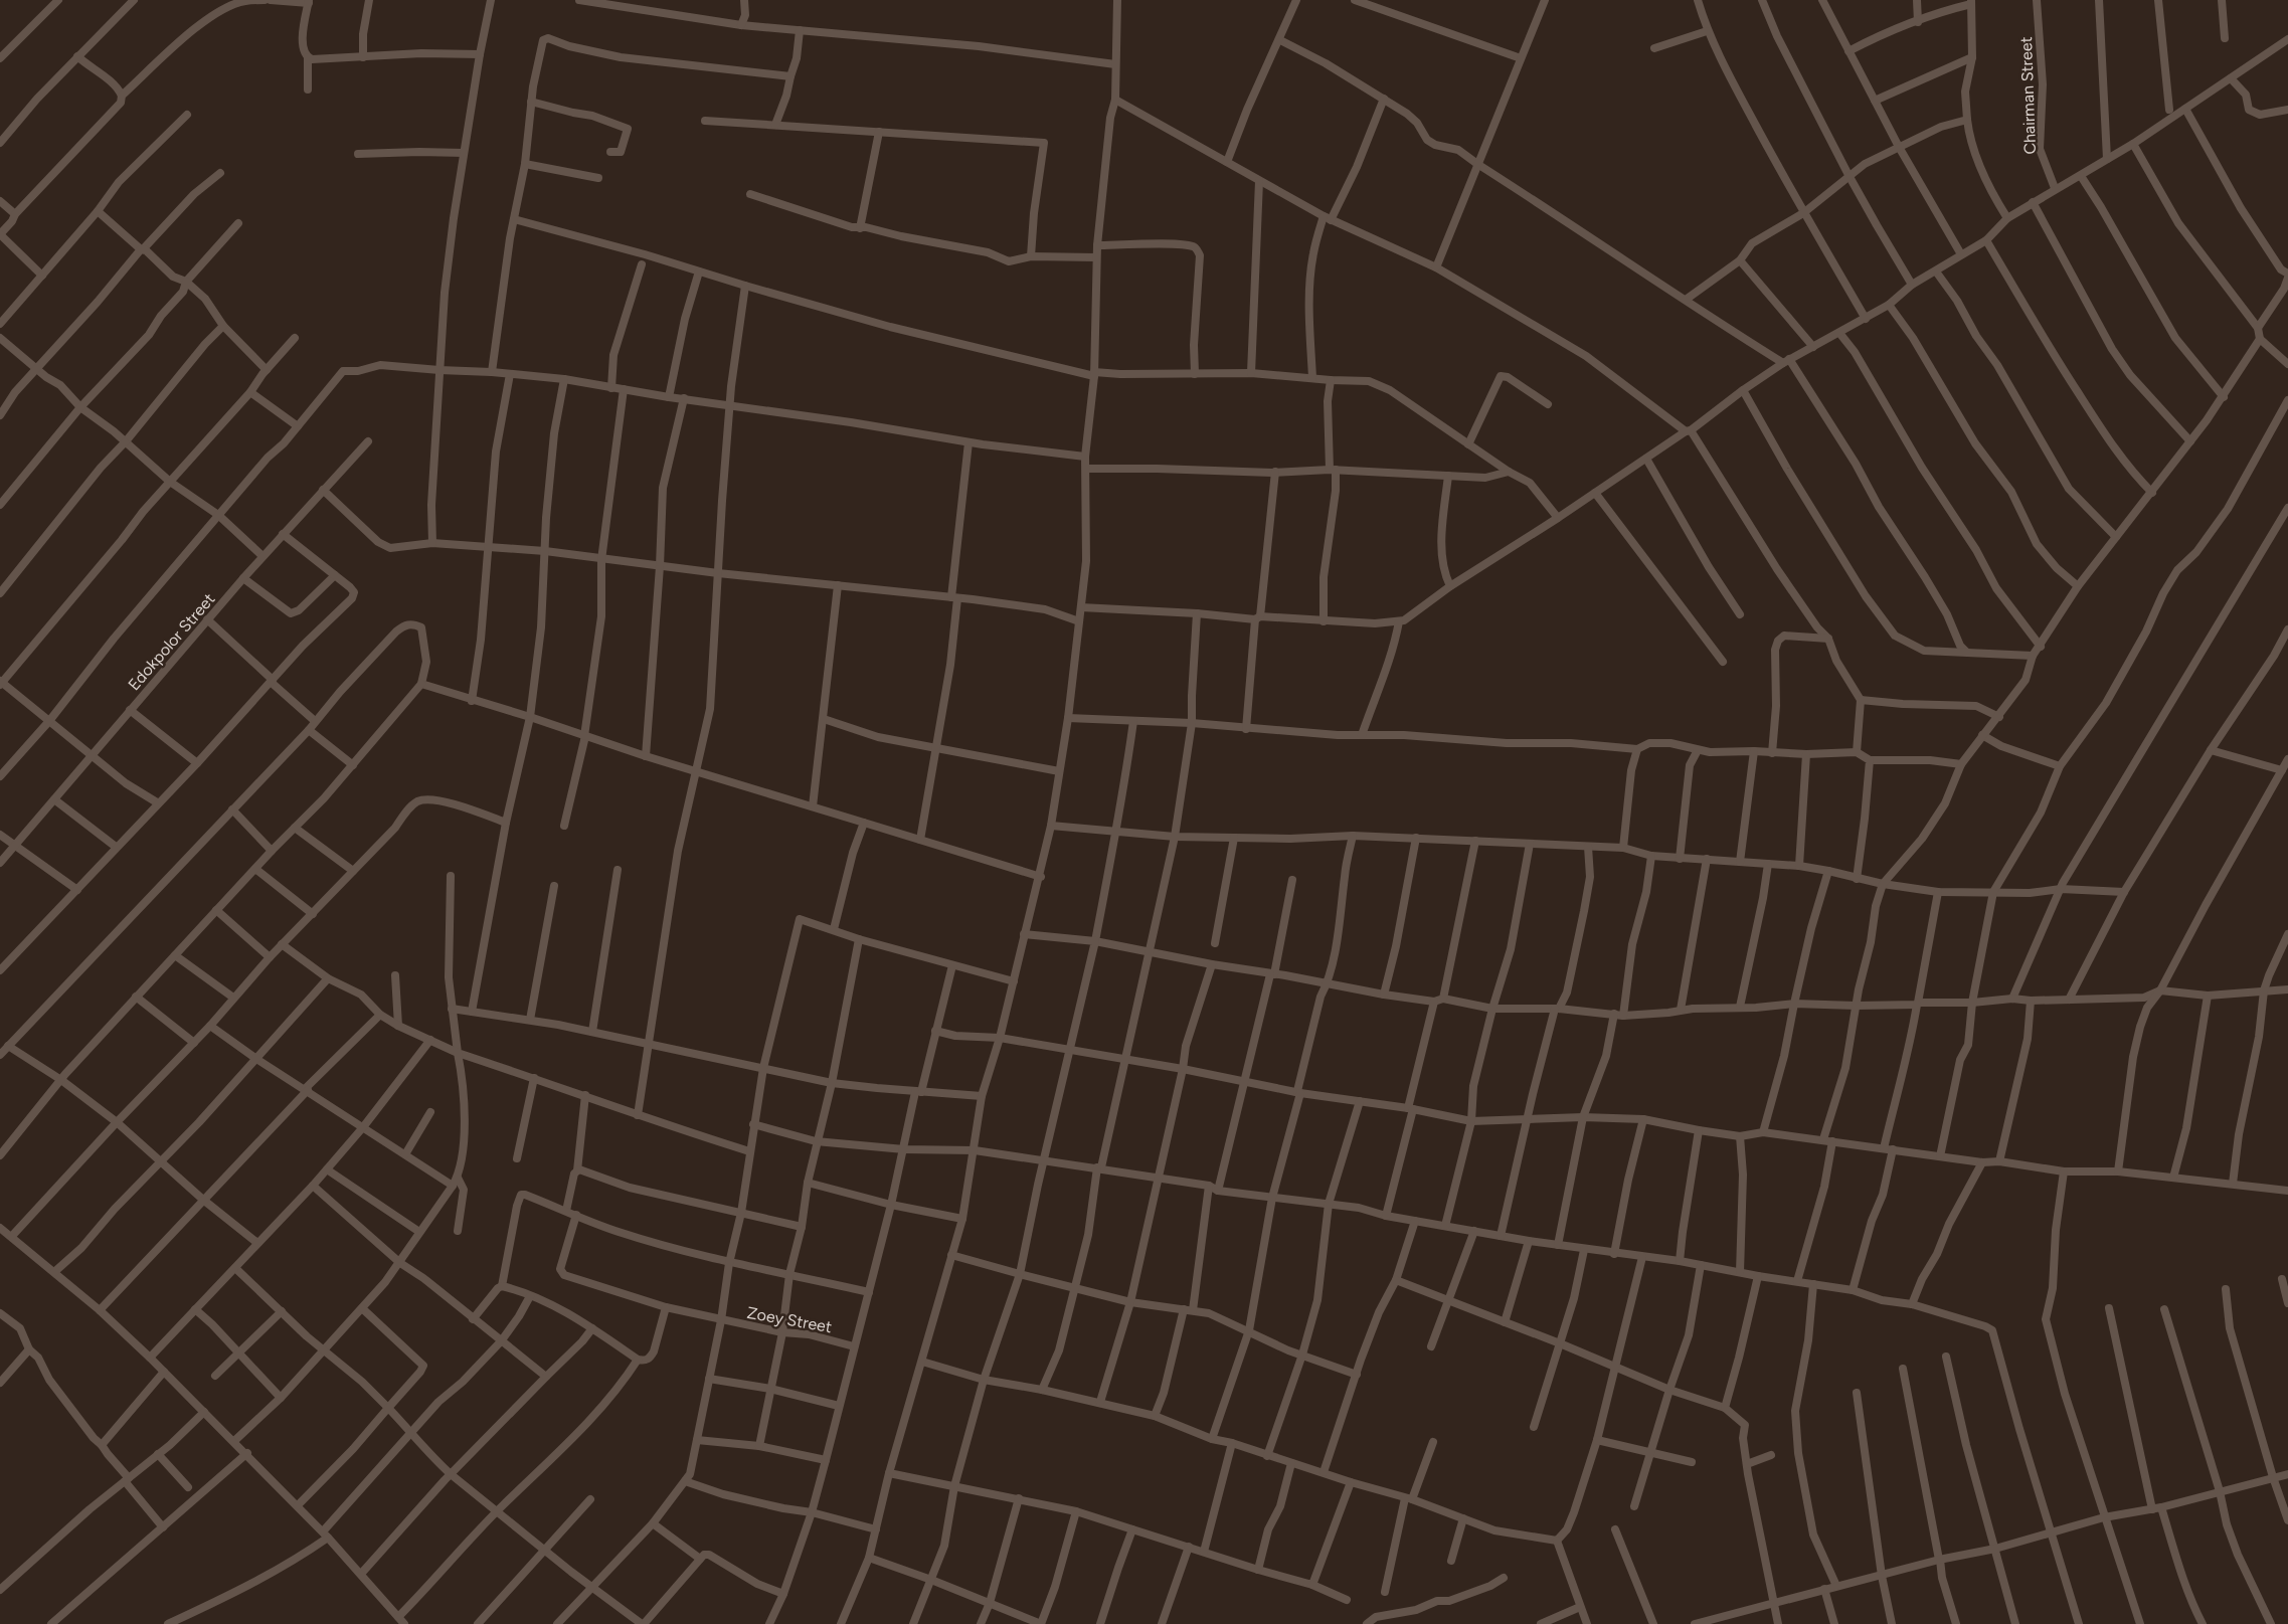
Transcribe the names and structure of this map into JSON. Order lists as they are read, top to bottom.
{
  "streets": {
    "street": ["Chairman Street", "Edokpolor Street", "Zoey Street"]
  }
}
